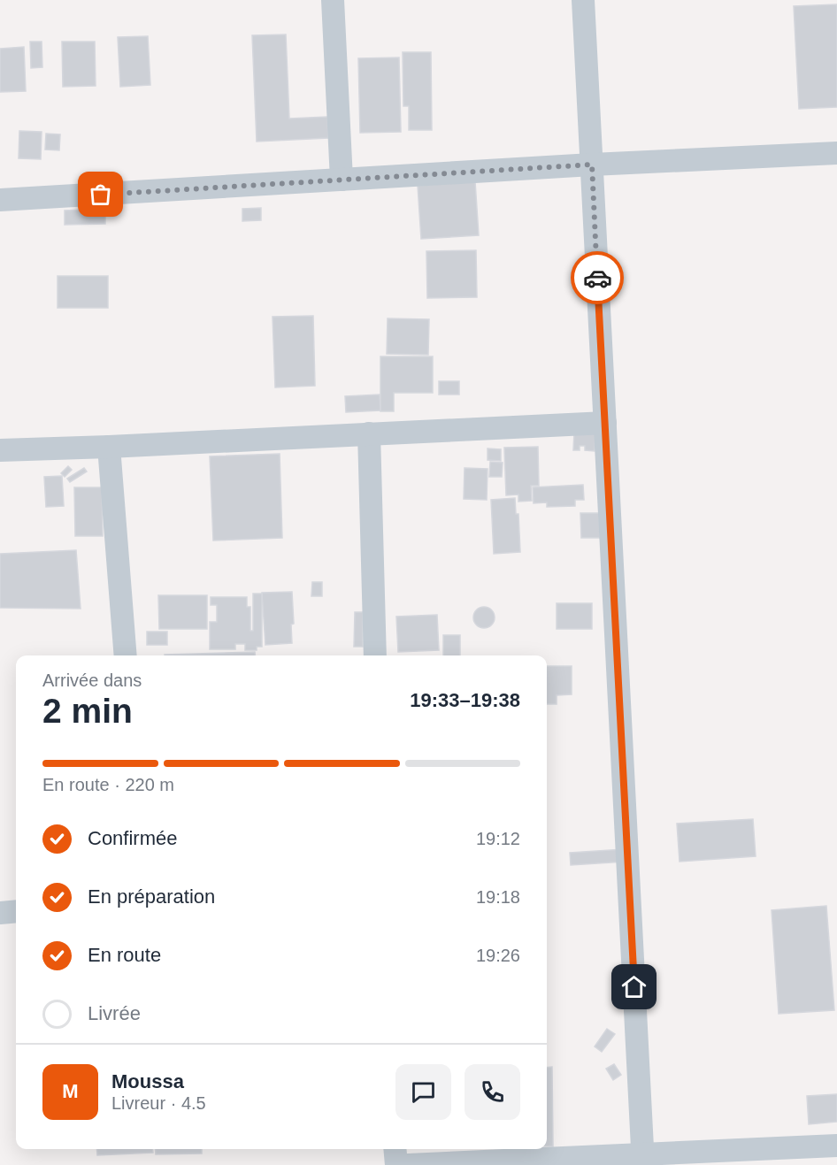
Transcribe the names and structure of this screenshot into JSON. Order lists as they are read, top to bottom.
{
  "page": {
    "heading": ["2 min", "Arrivée dans", "19:33–19:38"],
    "panel": ["Moussa", "Livreur · 4.5"],
    "bar": "En route · 220 m",
    "list": [
      ["Confirmée", "19:12"],
      ["En préparation", "19:18"],
      ["En route", "19:26"],
      "Livrée"
    ],
    "round": "M"
  }
}
